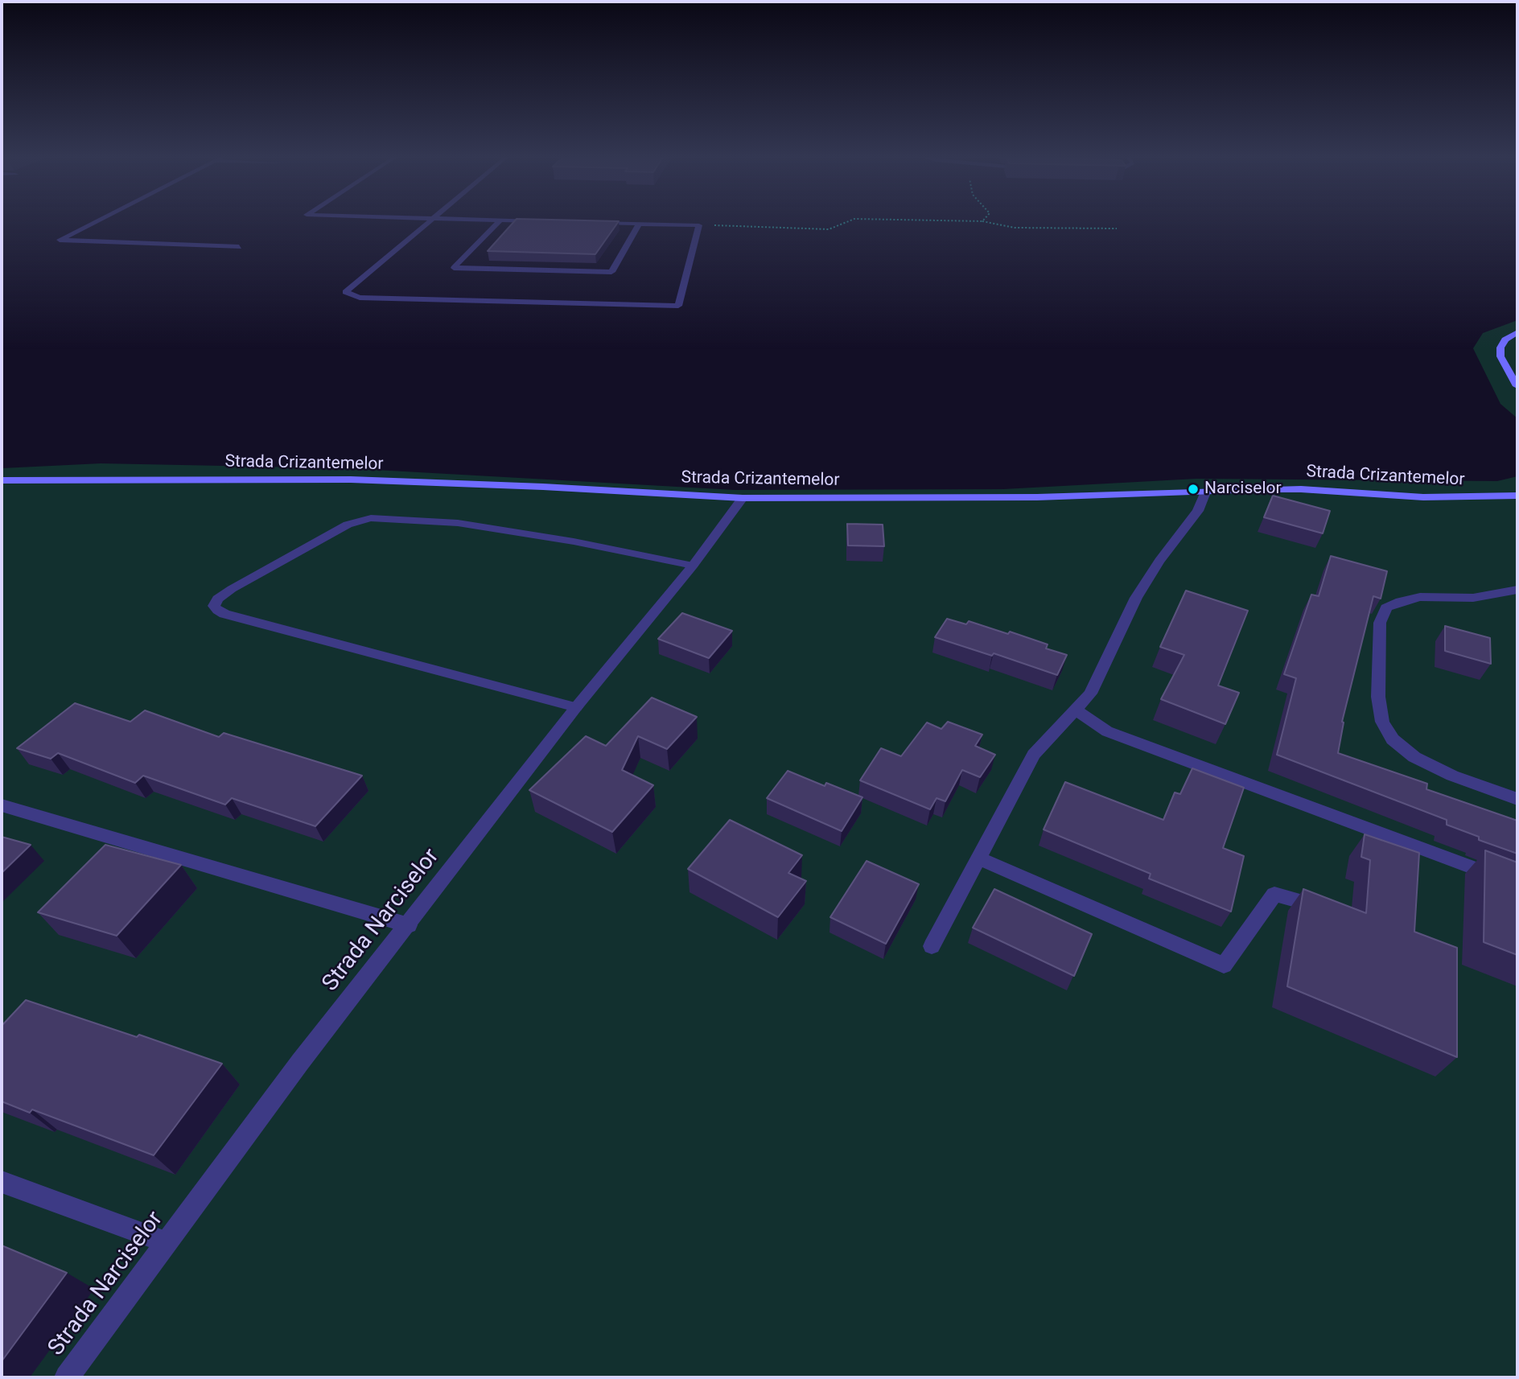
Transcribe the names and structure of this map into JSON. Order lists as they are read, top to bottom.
{
  "streets": {
    "street": ["Strada Crizantemelor", "Strada Narciselor"]
  },
  "crossings": [
    ["Strada Crizantemelor", "Strada Narciselor"]
  ],
  "places": ["Narciselor"]
}
